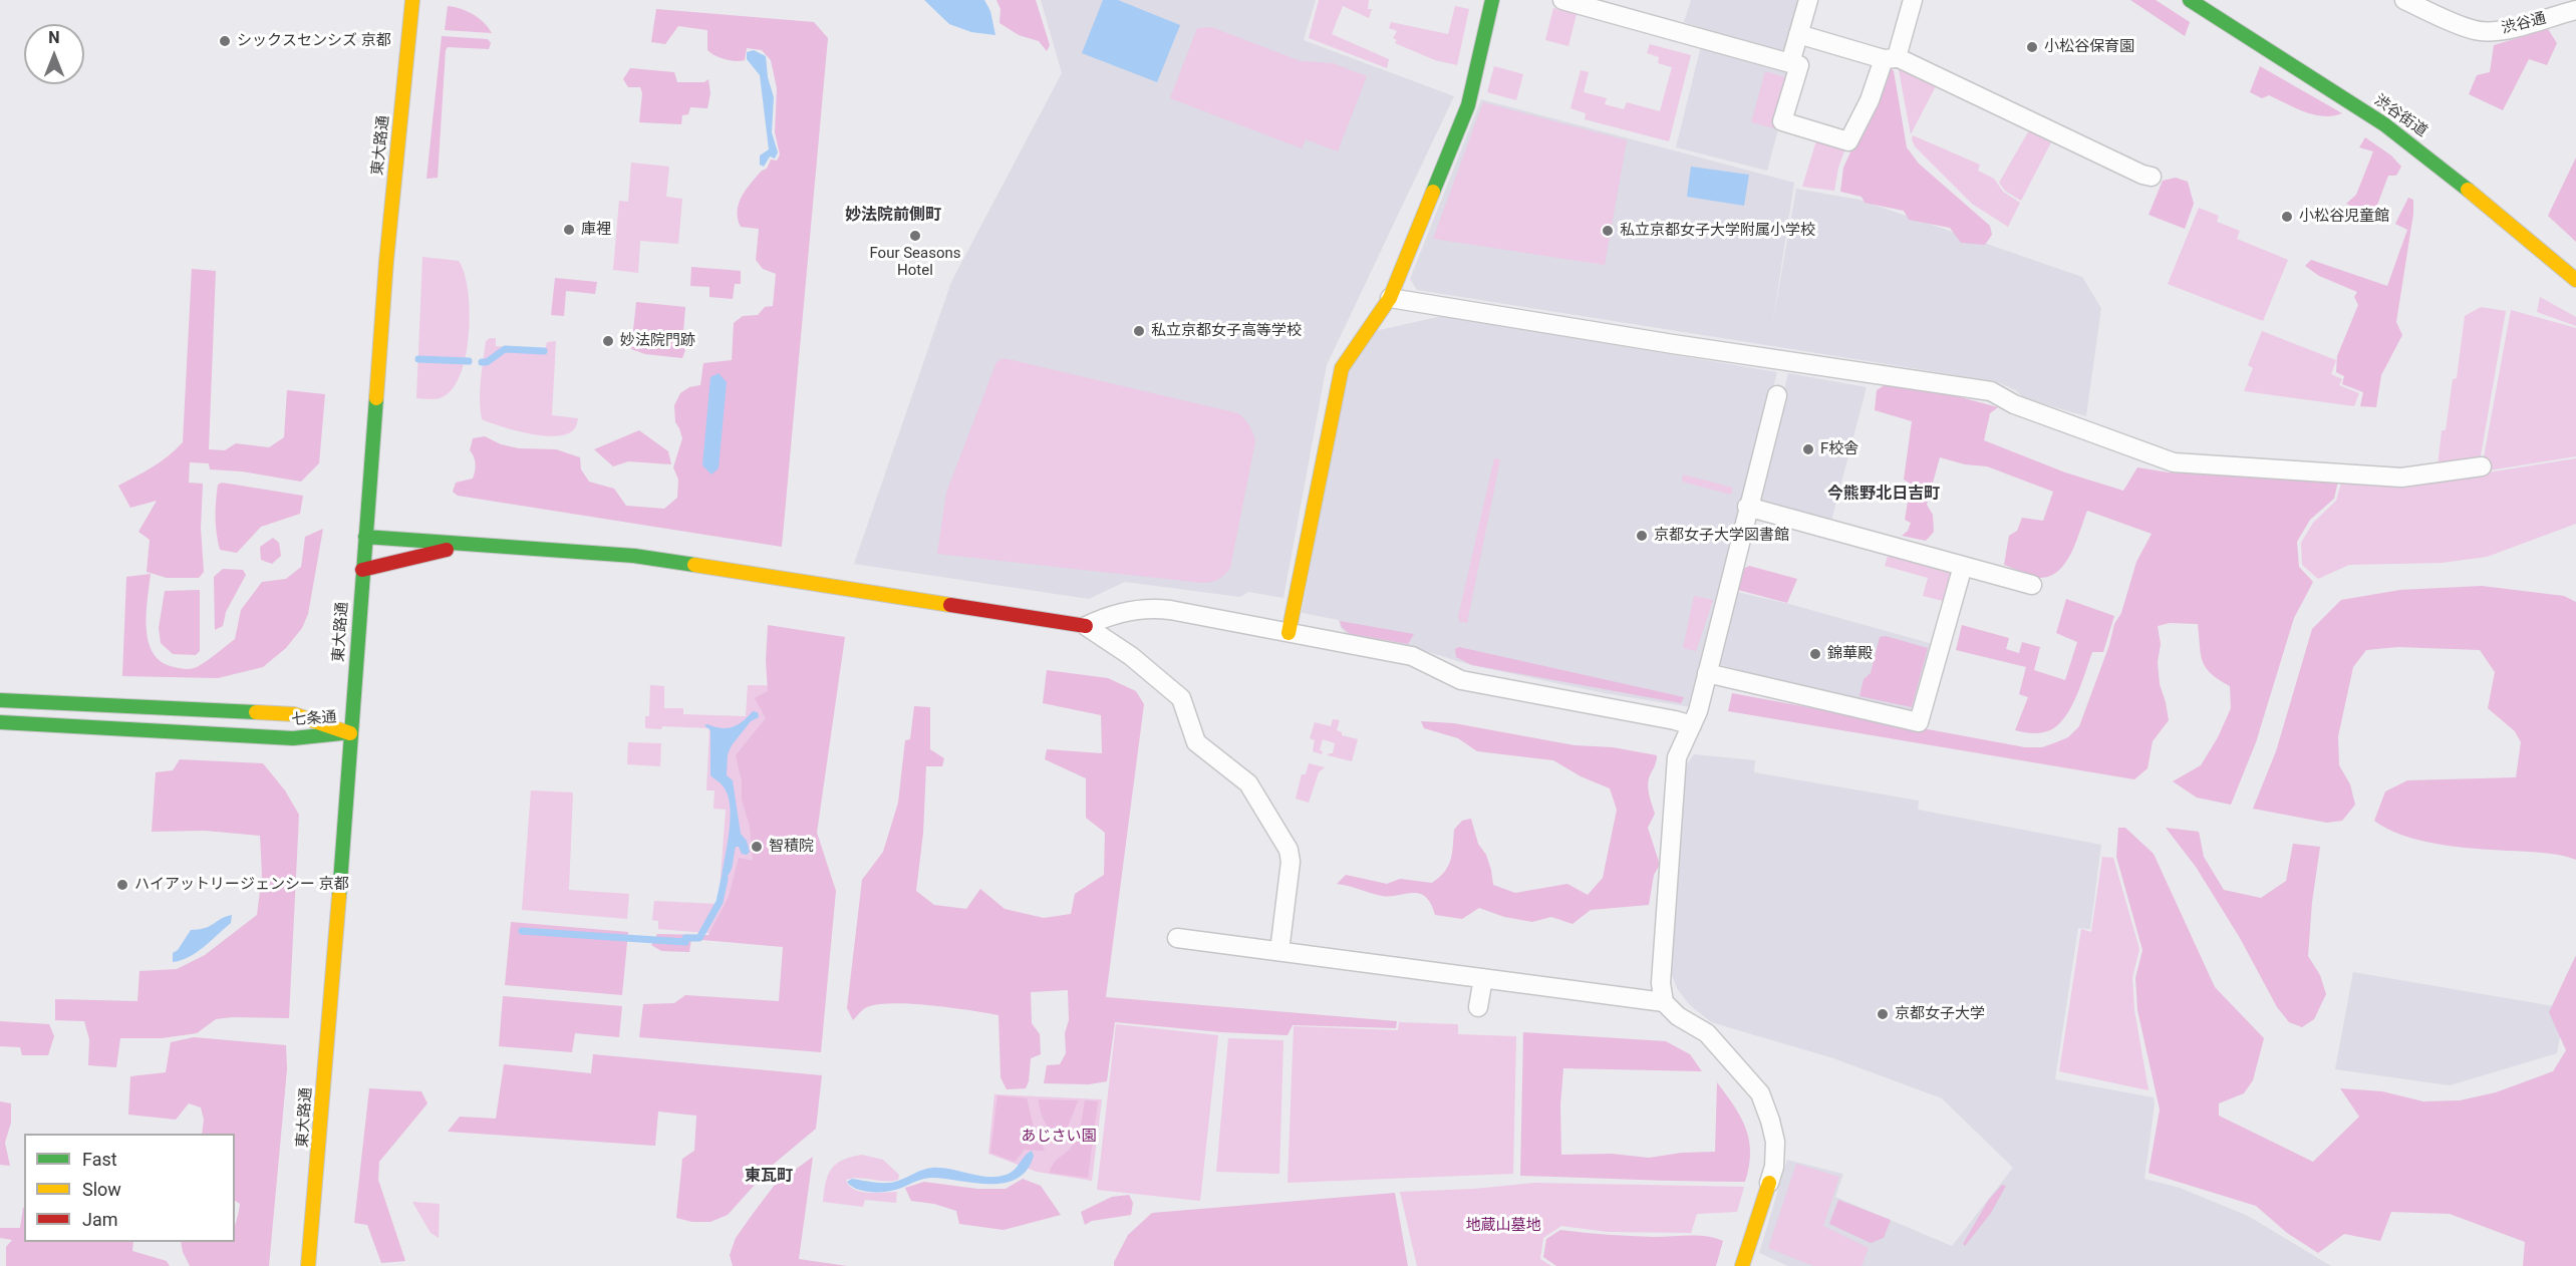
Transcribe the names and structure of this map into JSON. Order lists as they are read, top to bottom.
{
  "streets": {
    "main road": ["渋谷街道", "東大路通", "七条通"],
    "street": ["渋谷通"]
  },
  "crossings": [
    ["東大路通", "七条通"]
  ],
  "districts": ["妙法院前側町", "今熊野北日吉町", "東瓦町"],
  "parks": ["あじさい園", "地蔵山墓地"],
  "places": [
    "シックスセンシズ 京都",
    "小松谷保育園",
    "小松谷児童館",
    "庫裡",
    "私立京都女子大学附属小学校",
    "Four Seasons Hotel",
    "私立京都女子高等学校",
    "妙法院門跡",
    "F校舎",
    "京都女子大学図書館",
    "錦華殿",
    "智積院",
    "ハイアットリージェンシー 京都",
    "京都女子大学"
  ],
  "legend": ["Fast", "Slow", "Jam"],
  "north": "top"
}
